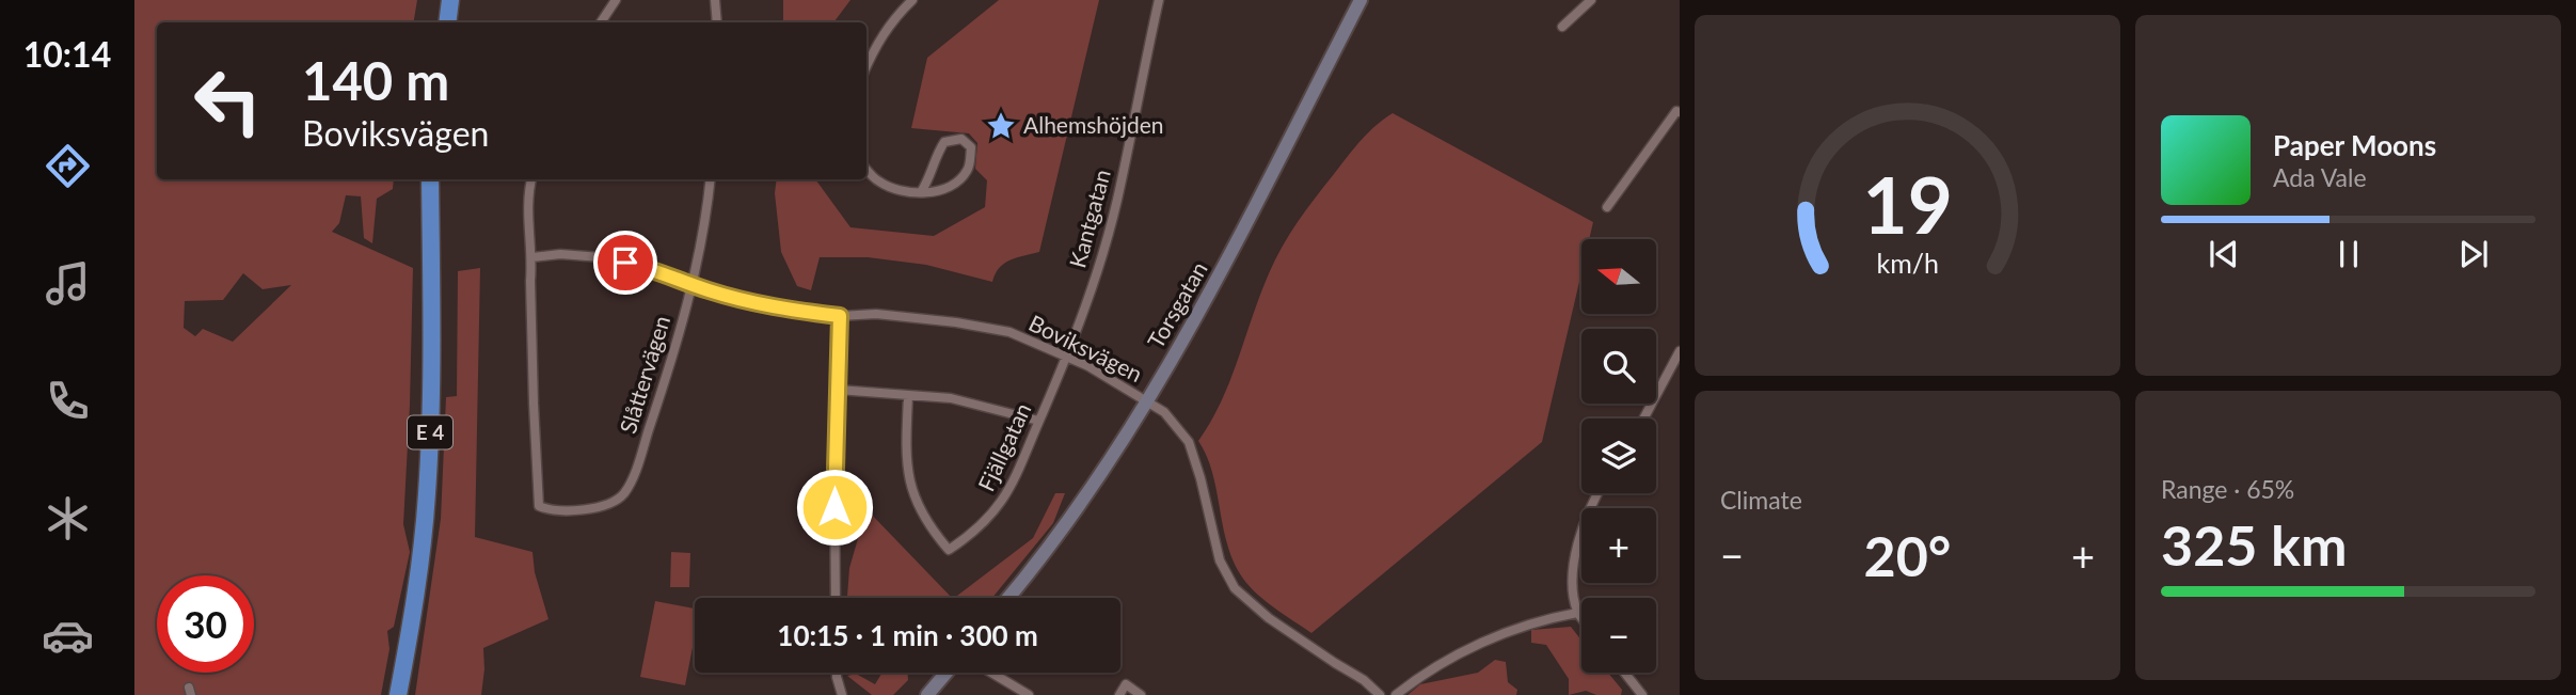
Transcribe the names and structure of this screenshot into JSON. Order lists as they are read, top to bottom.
{
  "streets": {
    "highway": ["E 4"],
    "main road": ["Torsgatan"],
    "street": [
      "Kantgatan",
      "Boviksvägen",
      "Slåttervägen",
      "Fjällgatan"
    ]
  },
  "crossings": [
    ["Kantgatan", "Boviksvägen"],
    ["Kantgatan", "Fjällgatan"],
    ["Torsgatan", "Boviksvägen"],
    ["Boviksvägen", "Slåttervägen"],
    ["Boviksvägen", "Fjällgatan"]
  ],
  "places": {
    "place": ["Alhemshöjden"]
  },
  "north": "left",
  "page": {
    "tabs": "10:14",
    "turn": ["140 m", "Boviksvägen"],
    "song": ["Paper Moons", "Ada Vale"],
    "map_buttons": ["+", "−"],
    "tile": [
      "Climate",
      ["Range · 65%", "325 km"]
    ],
    "heat": ["−", "20°", "+"],
    "limit": "30",
    "trip": "10:15 · 1 min · 300 m",
    "gauge": ["19", "km/h"]
  }
}
